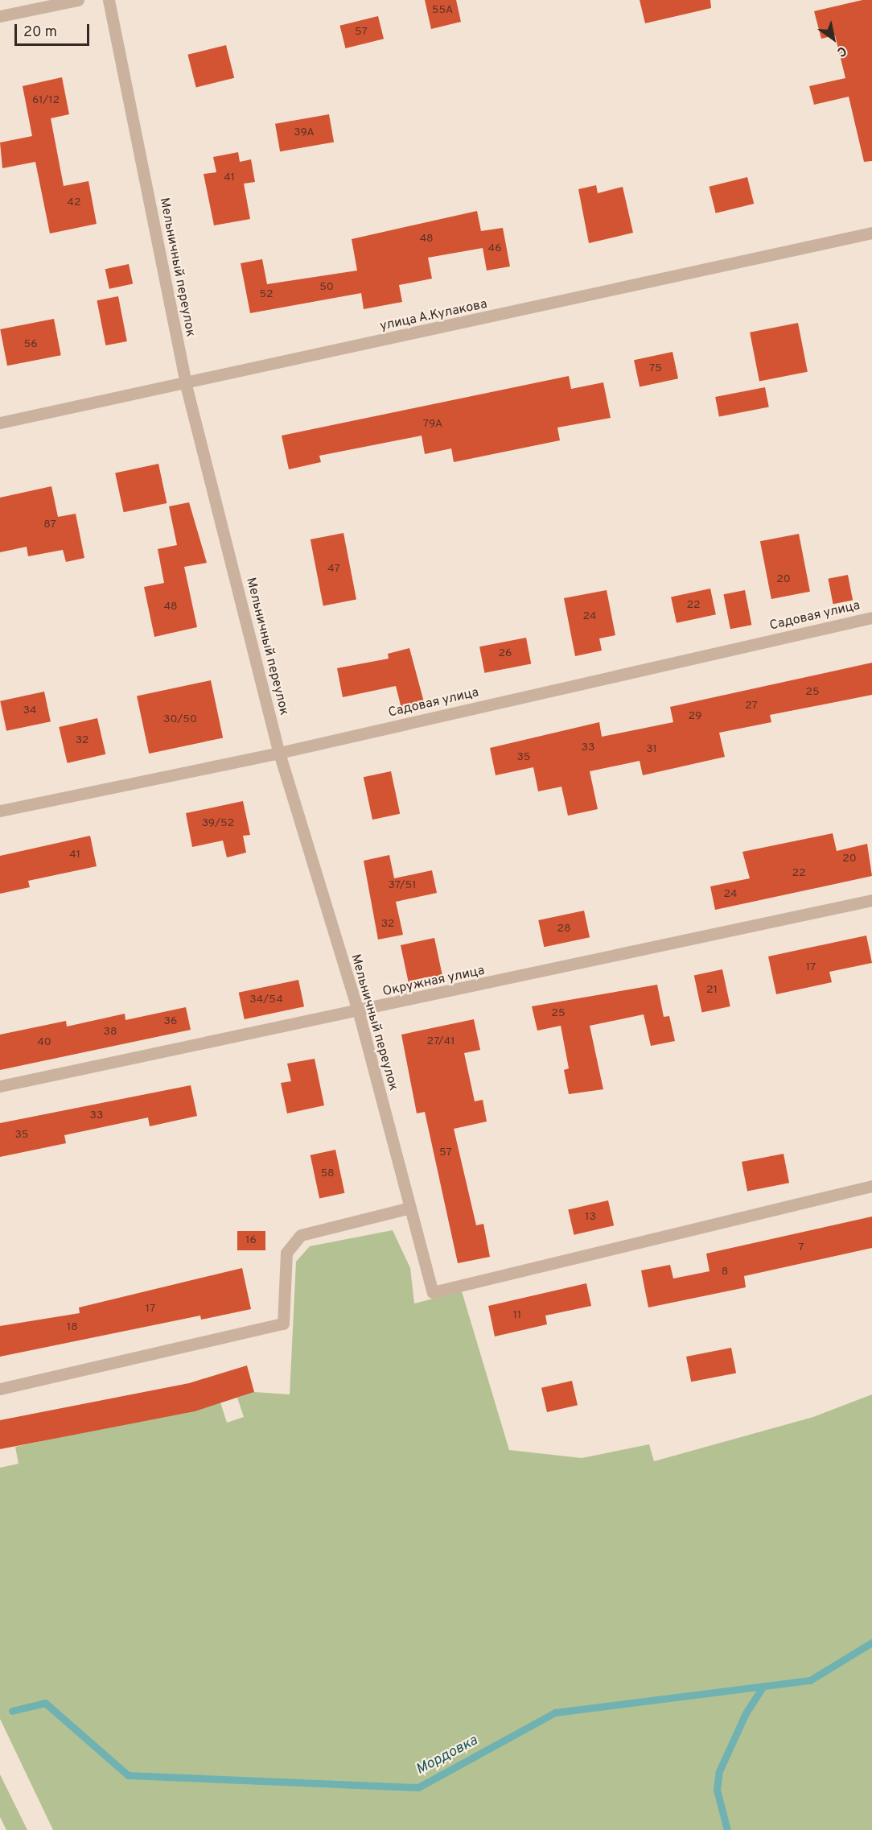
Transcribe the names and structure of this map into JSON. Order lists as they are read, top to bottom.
{
  "streets": {
    "street": [
      "Мельничный переулок",
      "улица А.Кулакова",
      "Садовая улица",
      "Окружная улица"
    ]
  },
  "crossings": [
    ["Мельничный переулок", "улица А.Кулакова"],
    ["Мельничный переулок", "Садовая улица"],
    ["Мельничный переулок", "Окружная улица"]
  ],
  "water": ["Мордовка"],
  "house_numbers": [
    "55А",
    "57",
    "61/12",
    "39А",
    "41",
    "42",
    "48",
    "46",
    "50",
    "52",
    "56",
    "75",
    "79А",
    "87",
    "47",
    "20",
    "22",
    "48",
    "24",
    "26",
    "25",
    "27",
    "34",
    "29",
    "30/50",
    "32",
    "33",
    "31",
    "35",
    "39/52",
    "41",
    "20",
    "22",
    "37/51",
    "24",
    "32",
    "28",
    "17",
    "21",
    "34/54",
    "25",
    "36",
    "38",
    "27/41",
    "40",
    "33",
    "35",
    "57",
    "58",
    "13",
    "16",
    "7",
    "8",
    "17",
    "11",
    "18"
  ],
  "scale_bar": "20 m",
  "north": "bottom right"
}
